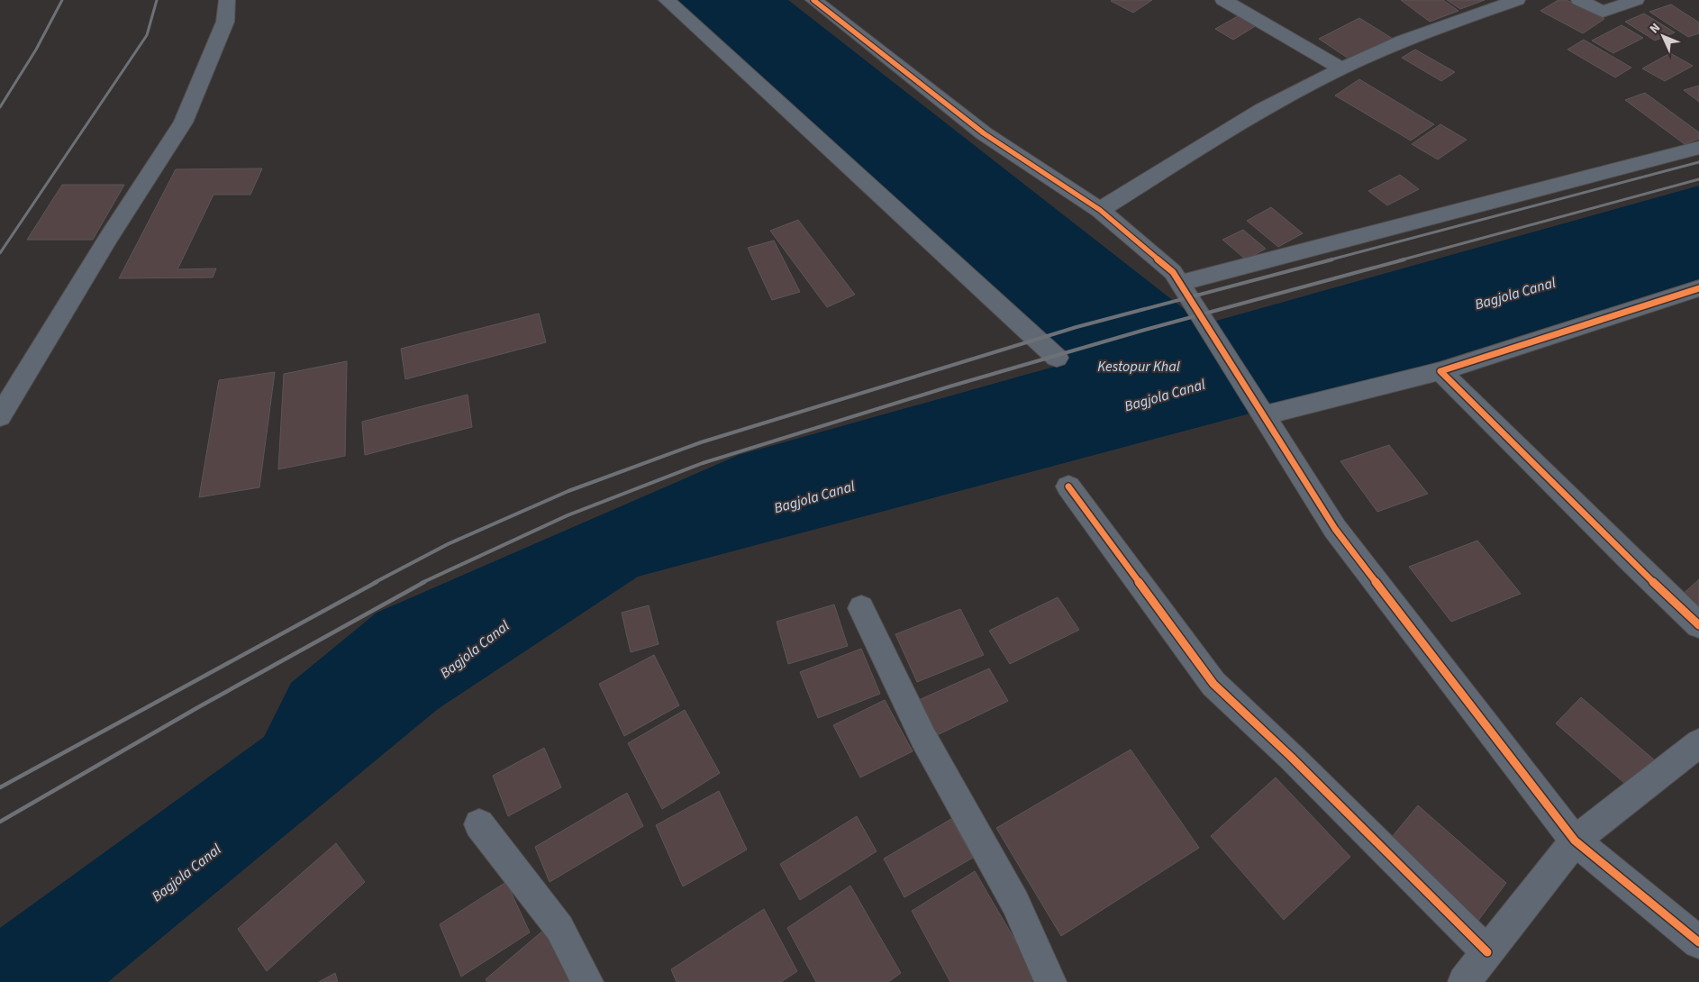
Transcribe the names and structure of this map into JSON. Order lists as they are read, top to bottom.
{
  "water": ["Bagjola Canal", "Kestopur Khal"],
  "north": "top left"
}
